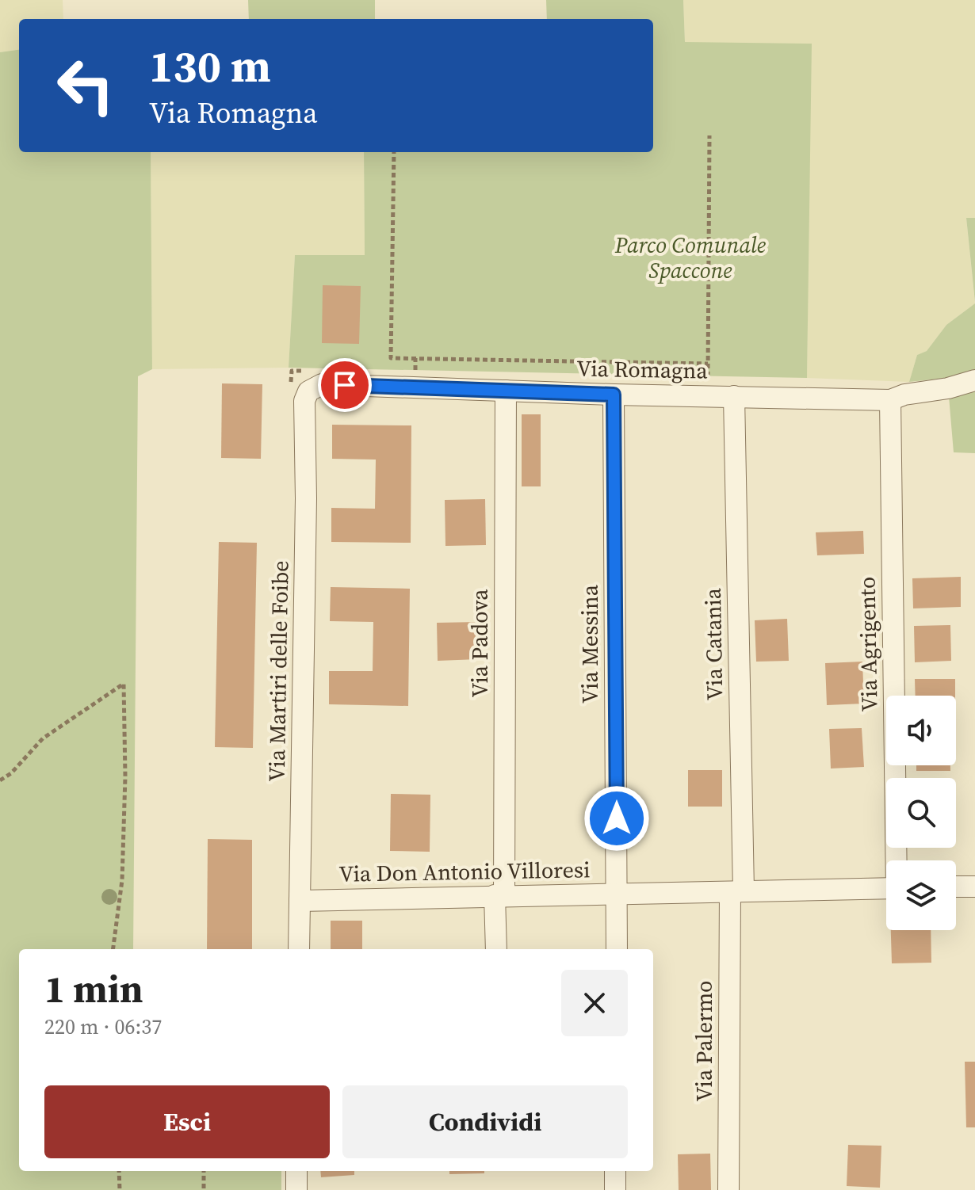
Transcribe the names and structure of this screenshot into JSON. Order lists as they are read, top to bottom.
{
  "streets": {
    "street": [
      "Via Romagna",
      "Via Padova",
      "Via Messina",
      "Via Catania",
      "Via Agrigento",
      "Via Martiri delle Foibe",
      "Via Don Antonio Villoresi",
      "Via Palermo"
    ]
  },
  "crossings": [
    ["Via Romagna", "Via Padova"],
    ["Via Romagna", "Via Messina"],
    ["Via Romagna", "Via Catania"],
    ["Via Romagna", "Via Agrigento"],
    ["Via Romagna", "Via Martiri delle Foibe"],
    ["Via Padova", "Via Don Antonio Villoresi"],
    ["Via Messina", "Via Don Antonio Villoresi"],
    ["Via Catania", "Via Don Antonio Villoresi"],
    ["Via Catania", "Via Palermo"],
    ["Via Martiri delle Foibe", "Via Don Antonio Villoresi"],
    ["Via Don Antonio Villoresi", "Via Palermo"]
  ],
  "parks": ["Parco Comunale Spaccone"],
  "page": {
    "turn": ["130 m", "Via Romagna"],
    "heading": ["1 min", "220 m · 06:37"],
    "buttons": ["Esci", "Condividi"]
  }
}
